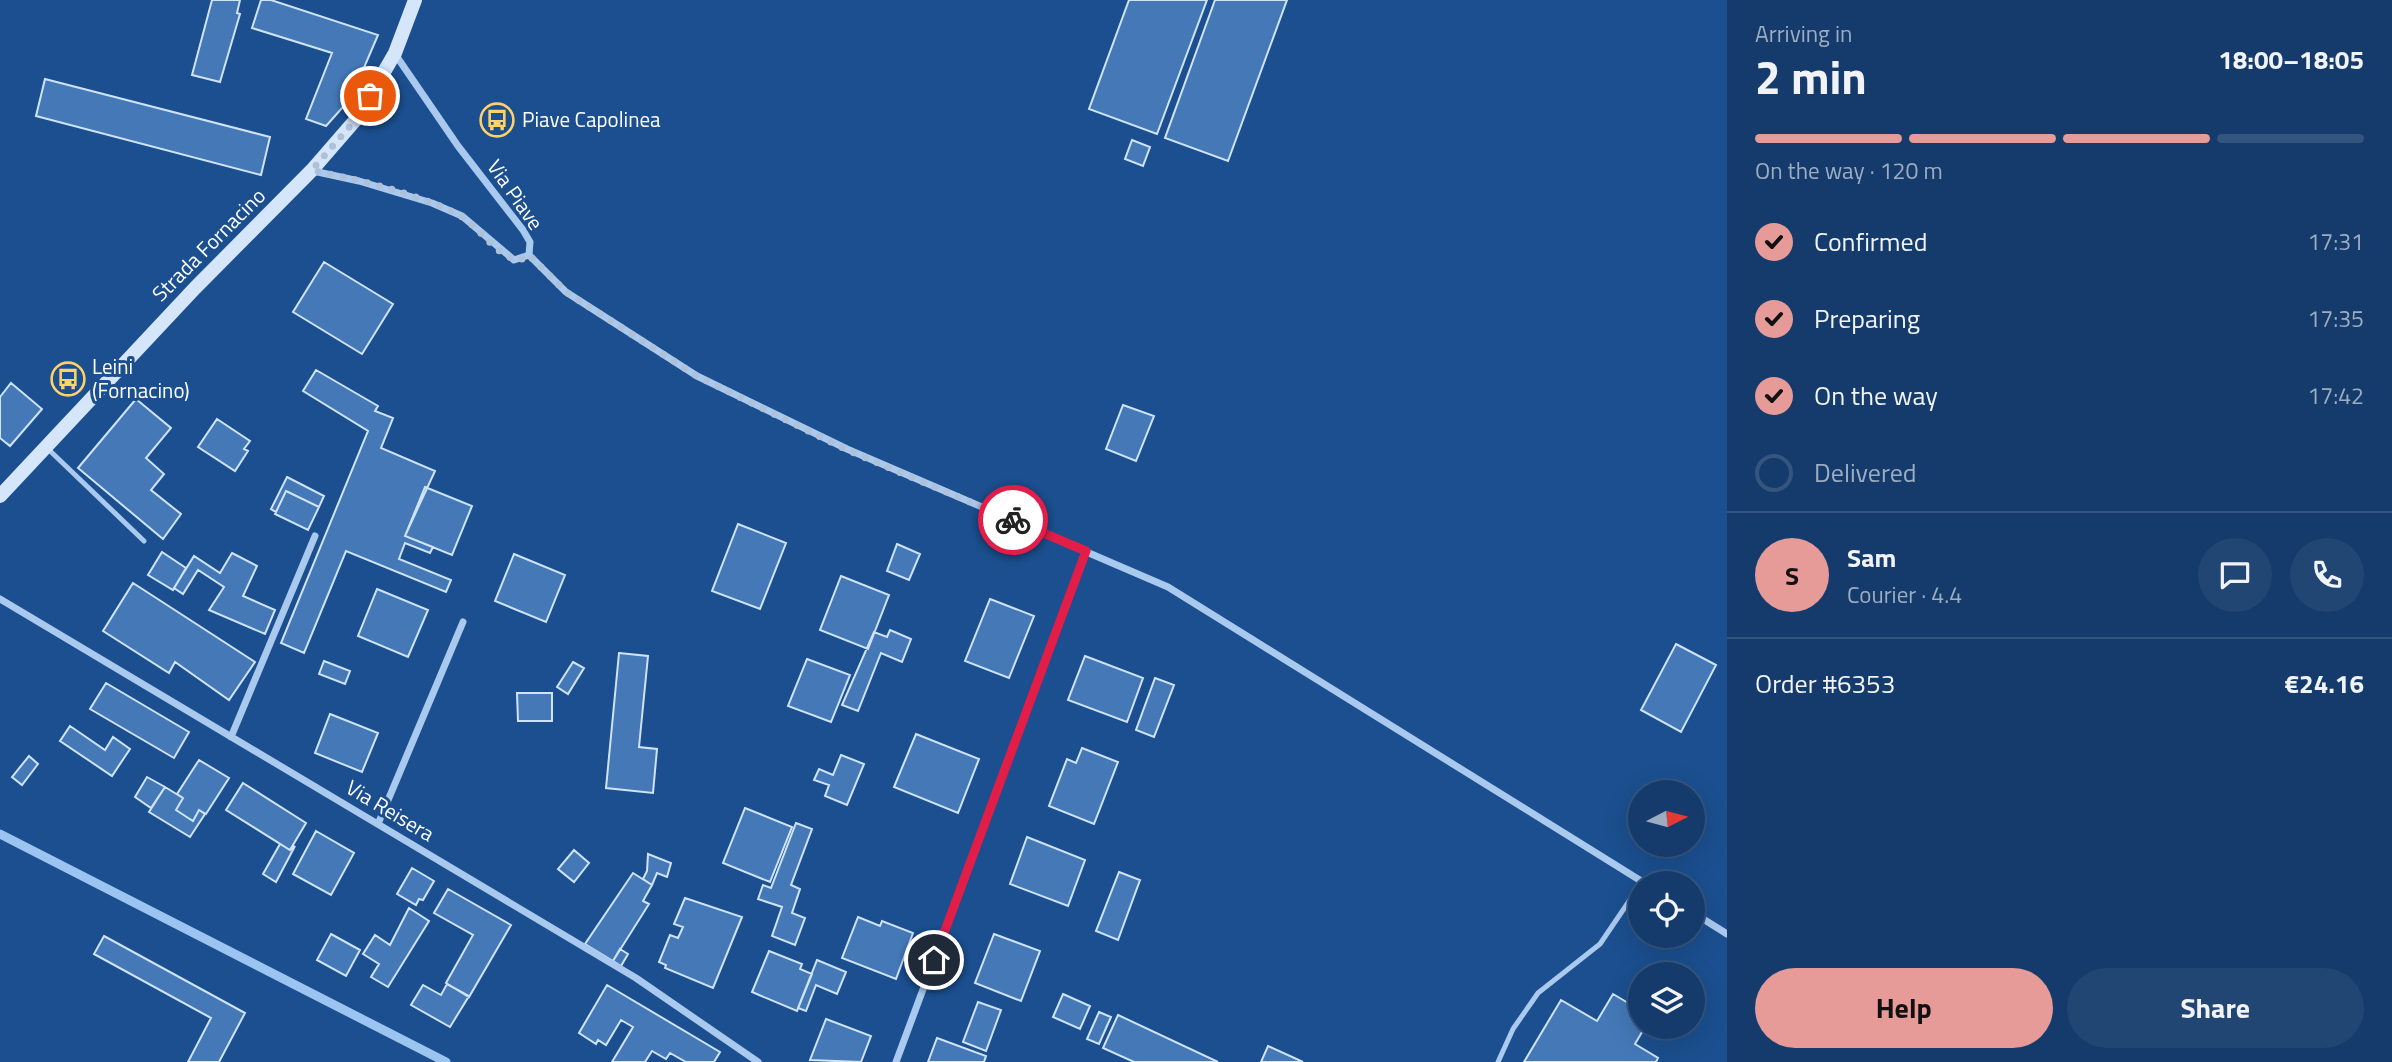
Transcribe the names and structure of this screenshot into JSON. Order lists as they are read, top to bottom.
{
  "streets": {
    "street": ["Via Piave", "Strada Fornacino", "Via Reisera"]
  },
  "crossings": [
    ["Via Piave", "Strada Fornacino"]
  ],
  "places": {
    "bus stop": ["Piave Capolinea", "Leini (Fornacino)"]
  },
  "north": "right",
  "page": {
    "heading": ["2 min", "Arriving in", "18:00–18:05"],
    "panel": [
      "Sam",
      "Courier · 4.4",
      "Order #6353",
      "€24.16"
    ],
    "bar": "On the way · 120 m",
    "list": [
      ["Confirmed", "17:31"],
      ["Preparing", "17:35"],
      ["On the way", "17:42"],
      "Delivered"
    ],
    "round": "S",
    "buttons": ["Help", "Share"]
  }
}
